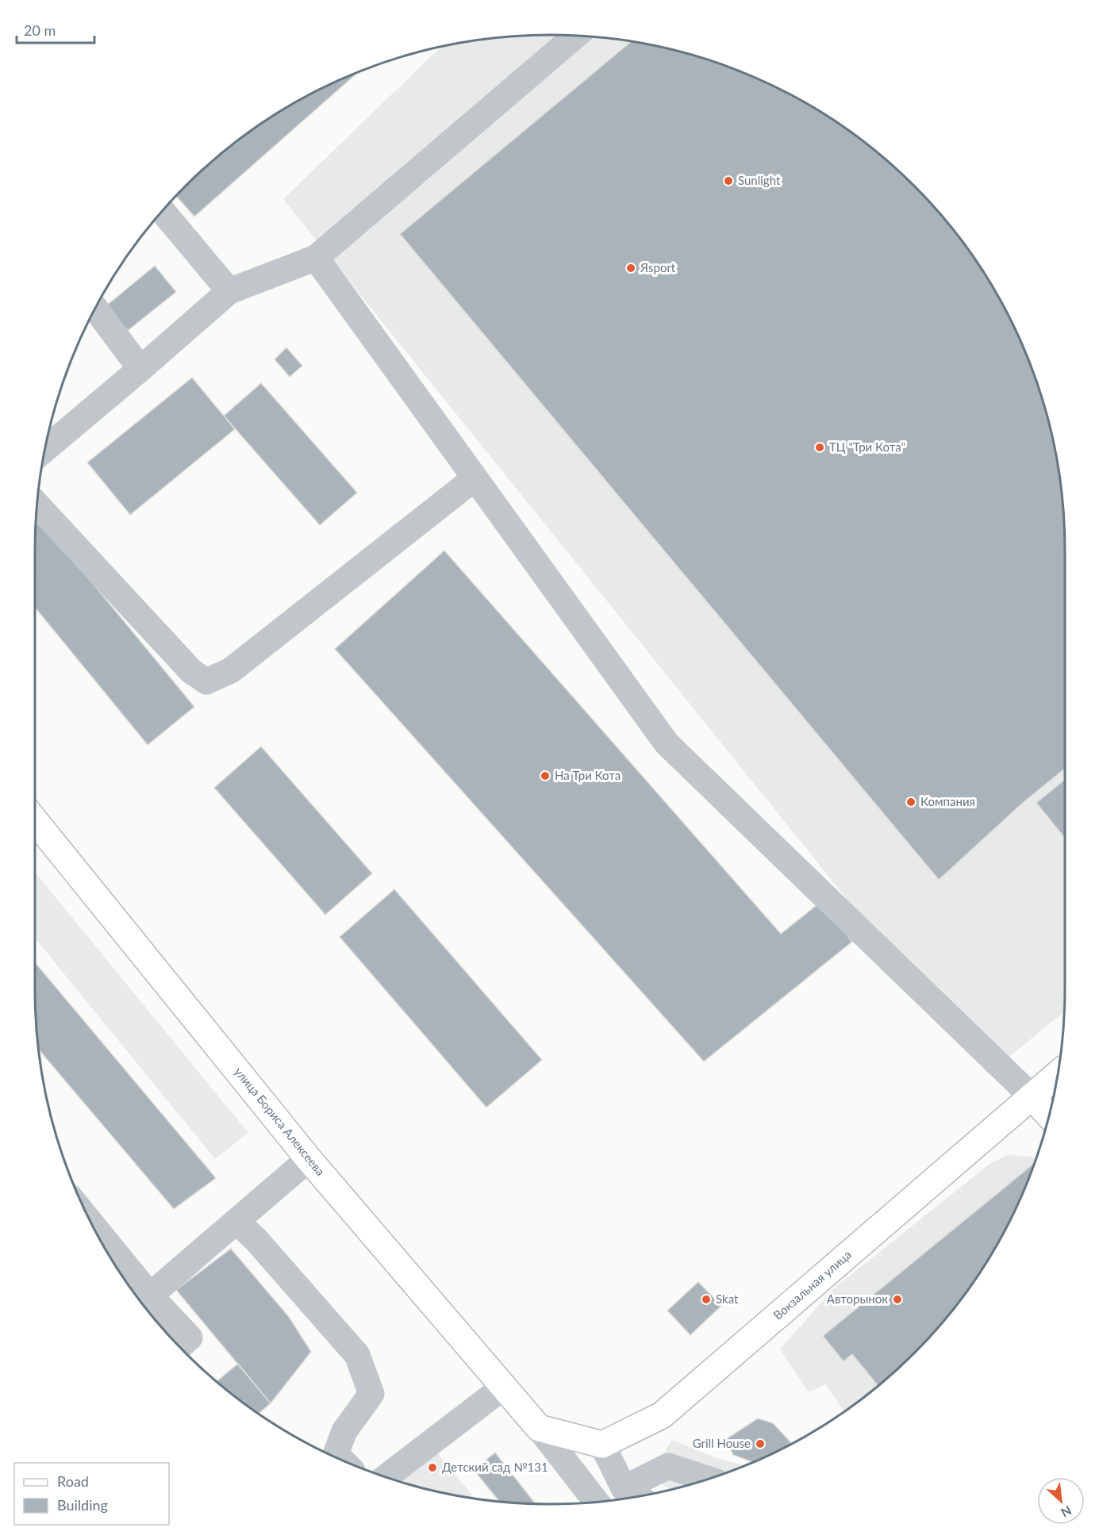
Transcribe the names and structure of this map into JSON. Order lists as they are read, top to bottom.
{
  "streets": {
    "main road": ["улица Бориса Алексеева", "Вокзальная улица"]
  },
  "places": [
    "Sunlight",
    "Яsport",
    "ТЦ \"Три Кота\"",
    "На Три Кота",
    "Компания",
    "Skat",
    "Авторынок",
    "Grill House",
    "Детский сад №131"
  ],
  "legend": ["Road", "Building"],
  "scale_bar": "20 m",
  "north": "bottom right"
}
